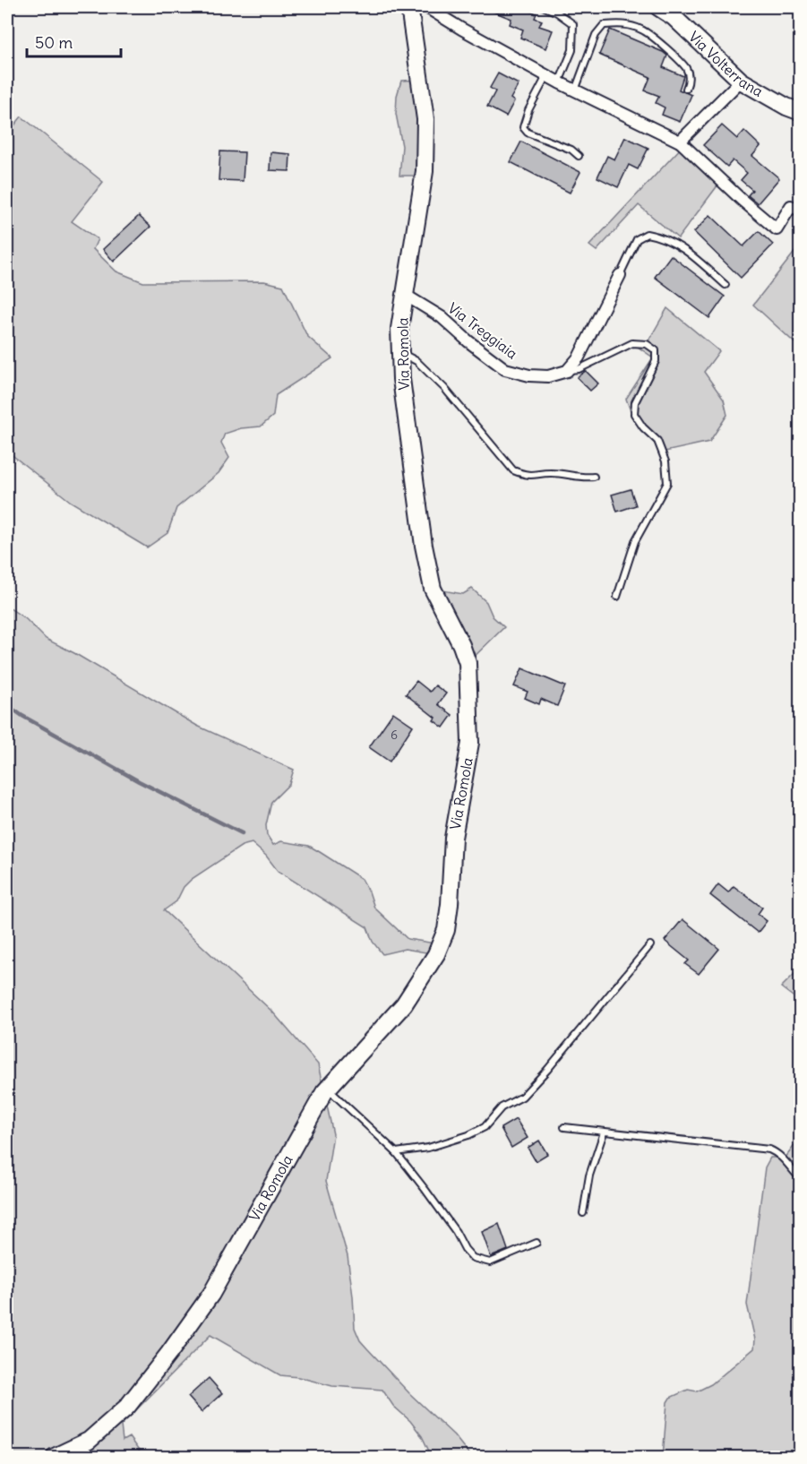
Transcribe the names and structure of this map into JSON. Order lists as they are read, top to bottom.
{
  "streets": {
    "street": ["Via Volterrana", "Via Treggiaia", "Via Romola"]
  },
  "crossings": [
    ["Via Treggiaia", "Via Romola"]
  ],
  "house_numbers": ["6"],
  "scale_bar": "50 m"
}
